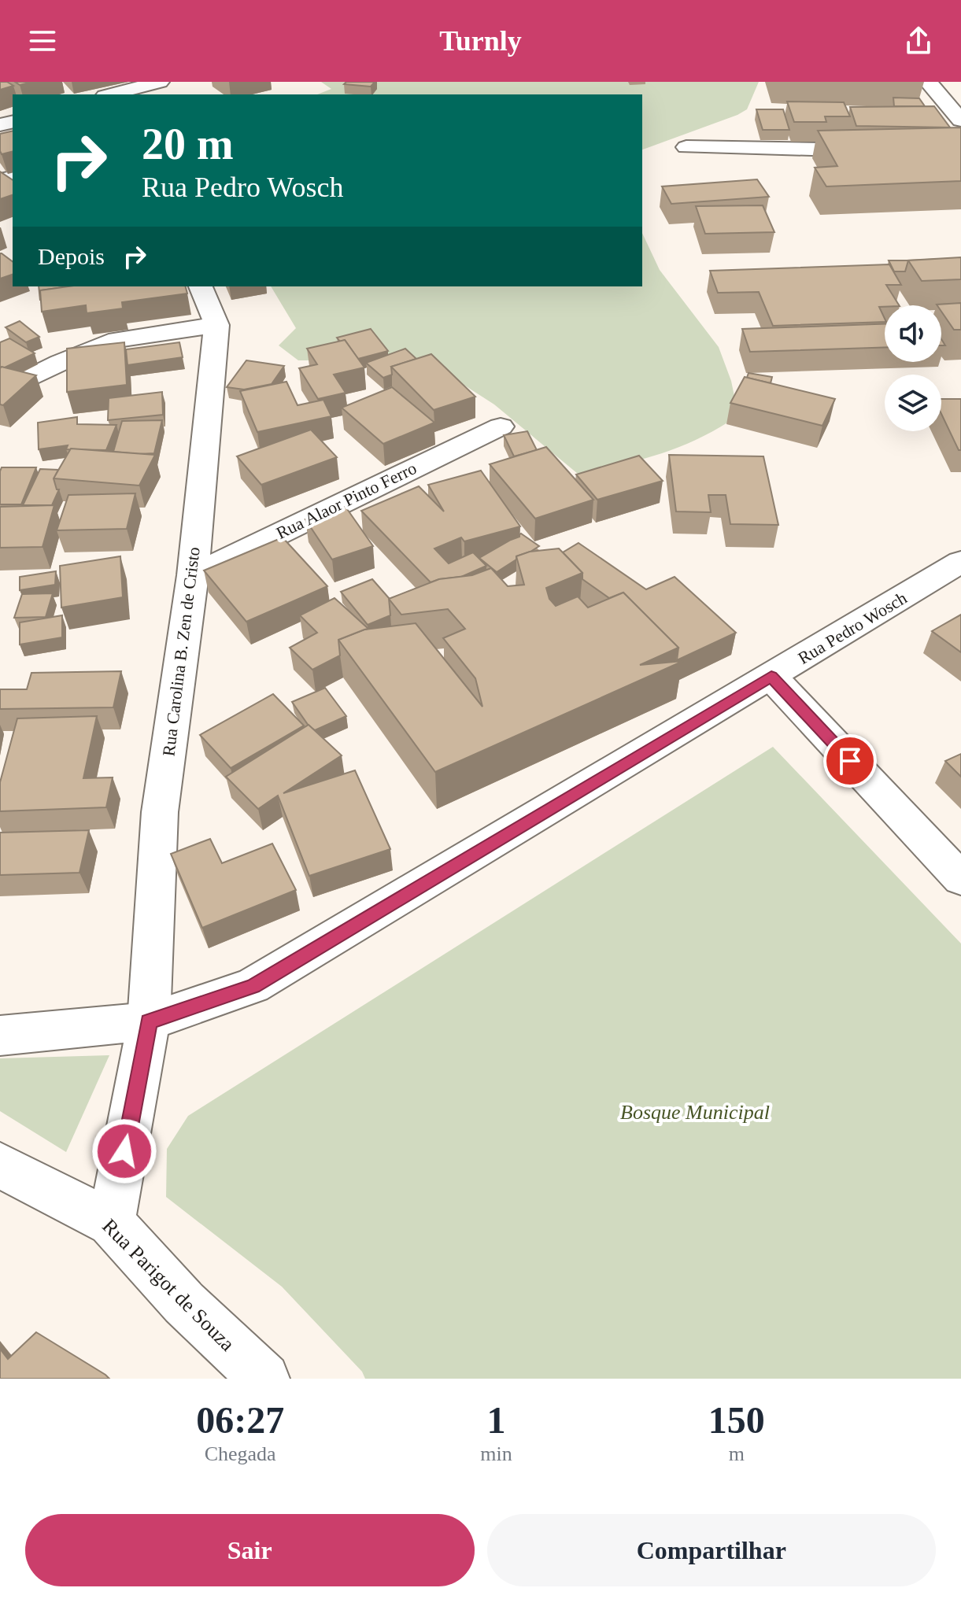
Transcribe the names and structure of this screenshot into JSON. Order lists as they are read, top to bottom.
{
  "streets": {
    "street": [
      "Rua Alaor Pinto Ferro",
      "Rua Pedro Wosch",
      "Rua Carolina B. Zen de Cristo",
      "Rua Parigot de Souza"
    ]
  },
  "crossings": [
    ["Rua Alaor Pinto Ferro", "Rua Carolina B. Zen de Cristo"],
    ["Rua Pedro Wosch", "Rua Carolina B. Zen de Cristo"],
    ["Rua Carolina B. Zen de Cristo", "Rua Parigot de Souza"]
  ],
  "parks": ["Bosque Municipal"],
  "page": {
    "header": "Turnly",
    "turn": ["20 m", "Rua Pedro Wosch"],
    "then": "Depois",
    "eta": [
      "06:27",
      "Chegada",
      "1",
      "min",
      "150",
      "m"
    ],
    "buttons": ["Sair", "Compartilhar"]
  }
}
